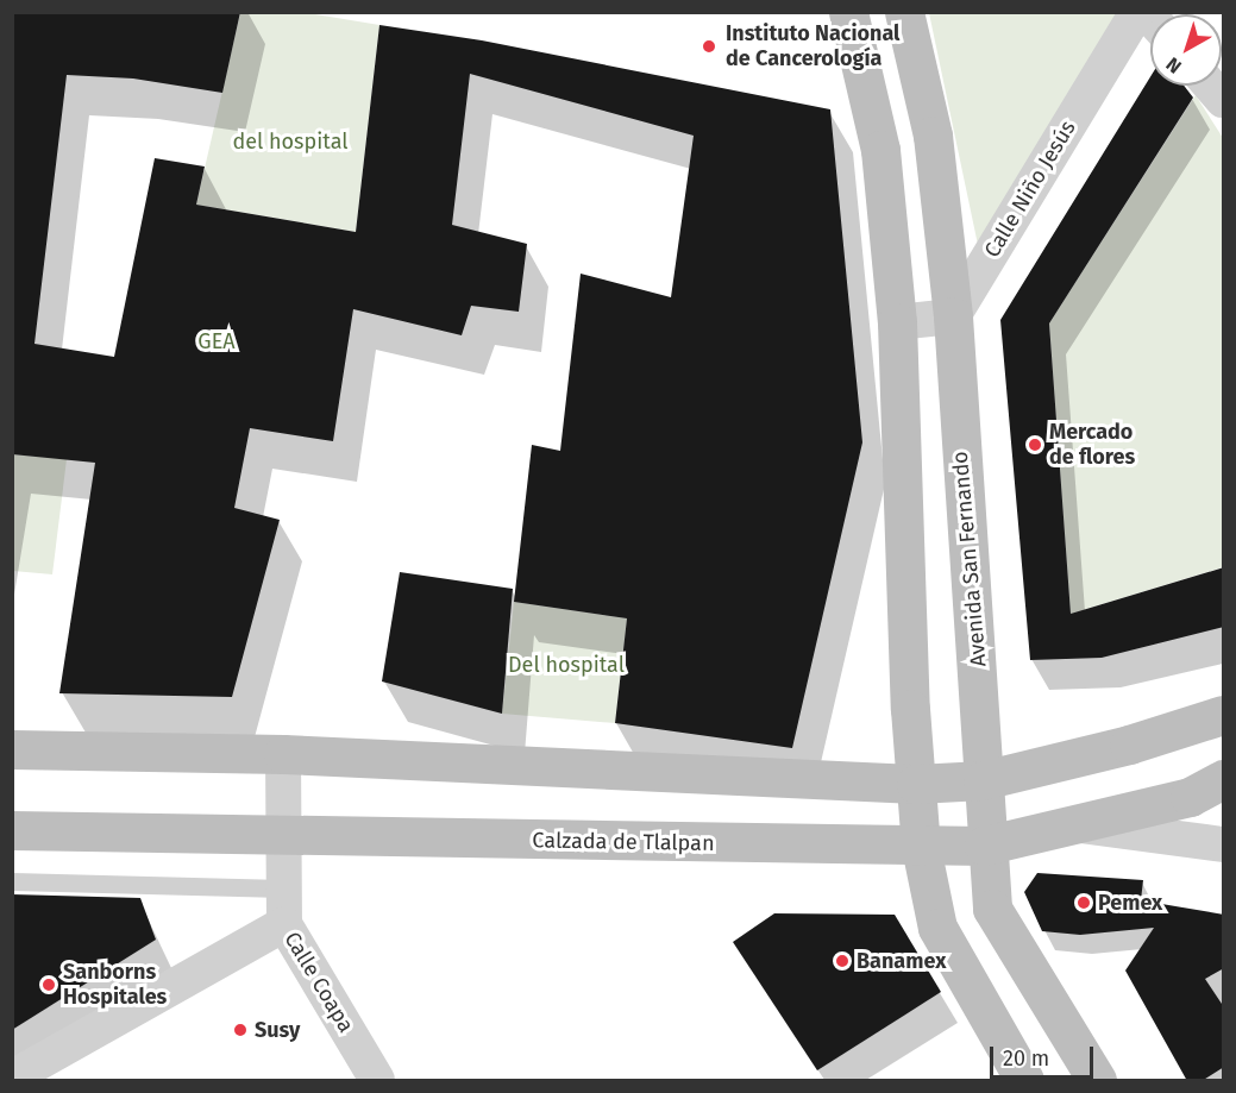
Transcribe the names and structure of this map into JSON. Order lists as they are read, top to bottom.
{
  "streets": {
    "main road": ["Avenida San Fernando", "Calzada de Tlalpan"],
    "street": ["Calle Niño Jesús", "Calle Coapa"]
  },
  "crossings": [
    ["Calle Niño Jesús", "Avenida San Fernando"],
    ["Avenida San Fernando", "Calzada de Tlalpan"],
    ["Calzada de Tlalpan", "Calle Coapa"]
  ],
  "parks": ["del hospital", "GEA", "Del hospital"],
  "places": [
    "Instituto Nacional de Cancerología",
    "Mercado de flores",
    "Pemex",
    "Banamex",
    "Sanborns Hospitales",
    "Susy"
  ],
  "scale_bar": "20 m",
  "north": "bottom left"
}
